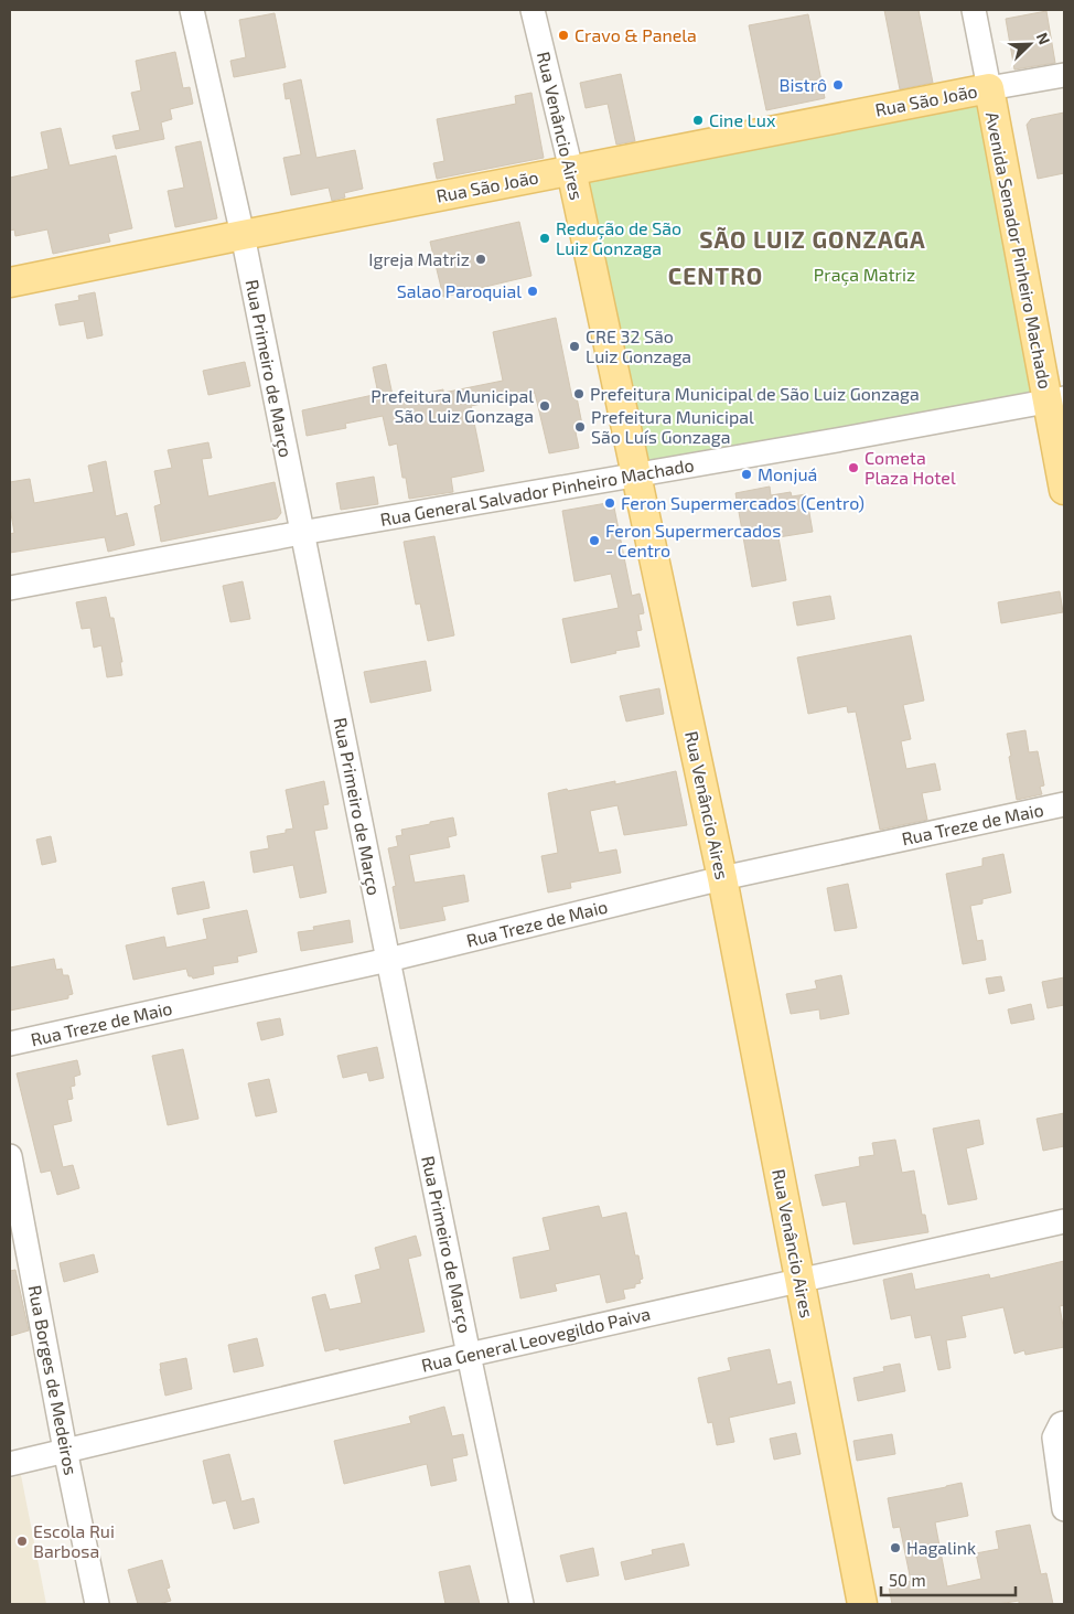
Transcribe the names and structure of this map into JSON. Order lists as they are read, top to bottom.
{
  "streets": {
    "main road": ["Rua São João", "Rua Venâncio Aires", "Avenida Senador Pinheiro Machado"],
    "street": [
      "Rua Primeiro de Março",
      "Rua General Salvador Pinheiro Machado",
      "Rua Treze de Maio",
      "Rua General Leovegildo Paiva",
      "Rua Borges de Medeiros"
    ]
  },
  "crossings": [
    ["Rua São João", "Rua Venâncio Aires"],
    ["Rua São João", "Avenida Senador Pinheiro Machado"],
    ["Rua São João", "Rua Primeiro de Março"],
    ["Rua Venâncio Aires", "Rua General Salvador Pinheiro Machado"],
    ["Rua Venâncio Aires", "Rua Treze de Maio"],
    ["Rua Venâncio Aires", "Rua General Leovegildo Paiva"],
    ["Avenida Senador Pinheiro Machado", "Rua General Salvador Pinheiro Machado"],
    ["Rua Primeiro de Março", "Rua General Salvador Pinheiro Machado"],
    ["Rua Primeiro de Março", "Rua Treze de Maio"],
    ["Rua Primeiro de Março", "Rua General Leovegildo Paiva"],
    ["Rua General Leovegildo Paiva", "Rua Borges de Medeiros"]
  ],
  "districts": ["SÃO LUIZ GONZAGA", "CENTRO"],
  "parks": ["Praça Matriz"],
  "places": [
    "Cravo & Panela",
    "Bistrô",
    "Cine Lux",
    "Redução de São Luiz Gonzaga",
    "Igreja Matriz",
    "Salao Paroquial",
    "CRE 32 São Luiz Gonzaga",
    "Prefeitura Municipal de São Luiz Gonzaga",
    "Prefeitura Municipal São Luiz Gonzaga",
    "Prefeitura Municipal São Luís Gonzaga",
    "Cometa Plaza Hotel",
    "Monjuá",
    "Feron Supermercados (Centro)",
    "Feron Supermercados - Centro",
    "Escola Rui Barbosa",
    "Hagalink"
  ],
  "scale_bar": "50 m",
  "north": "top right"
}
